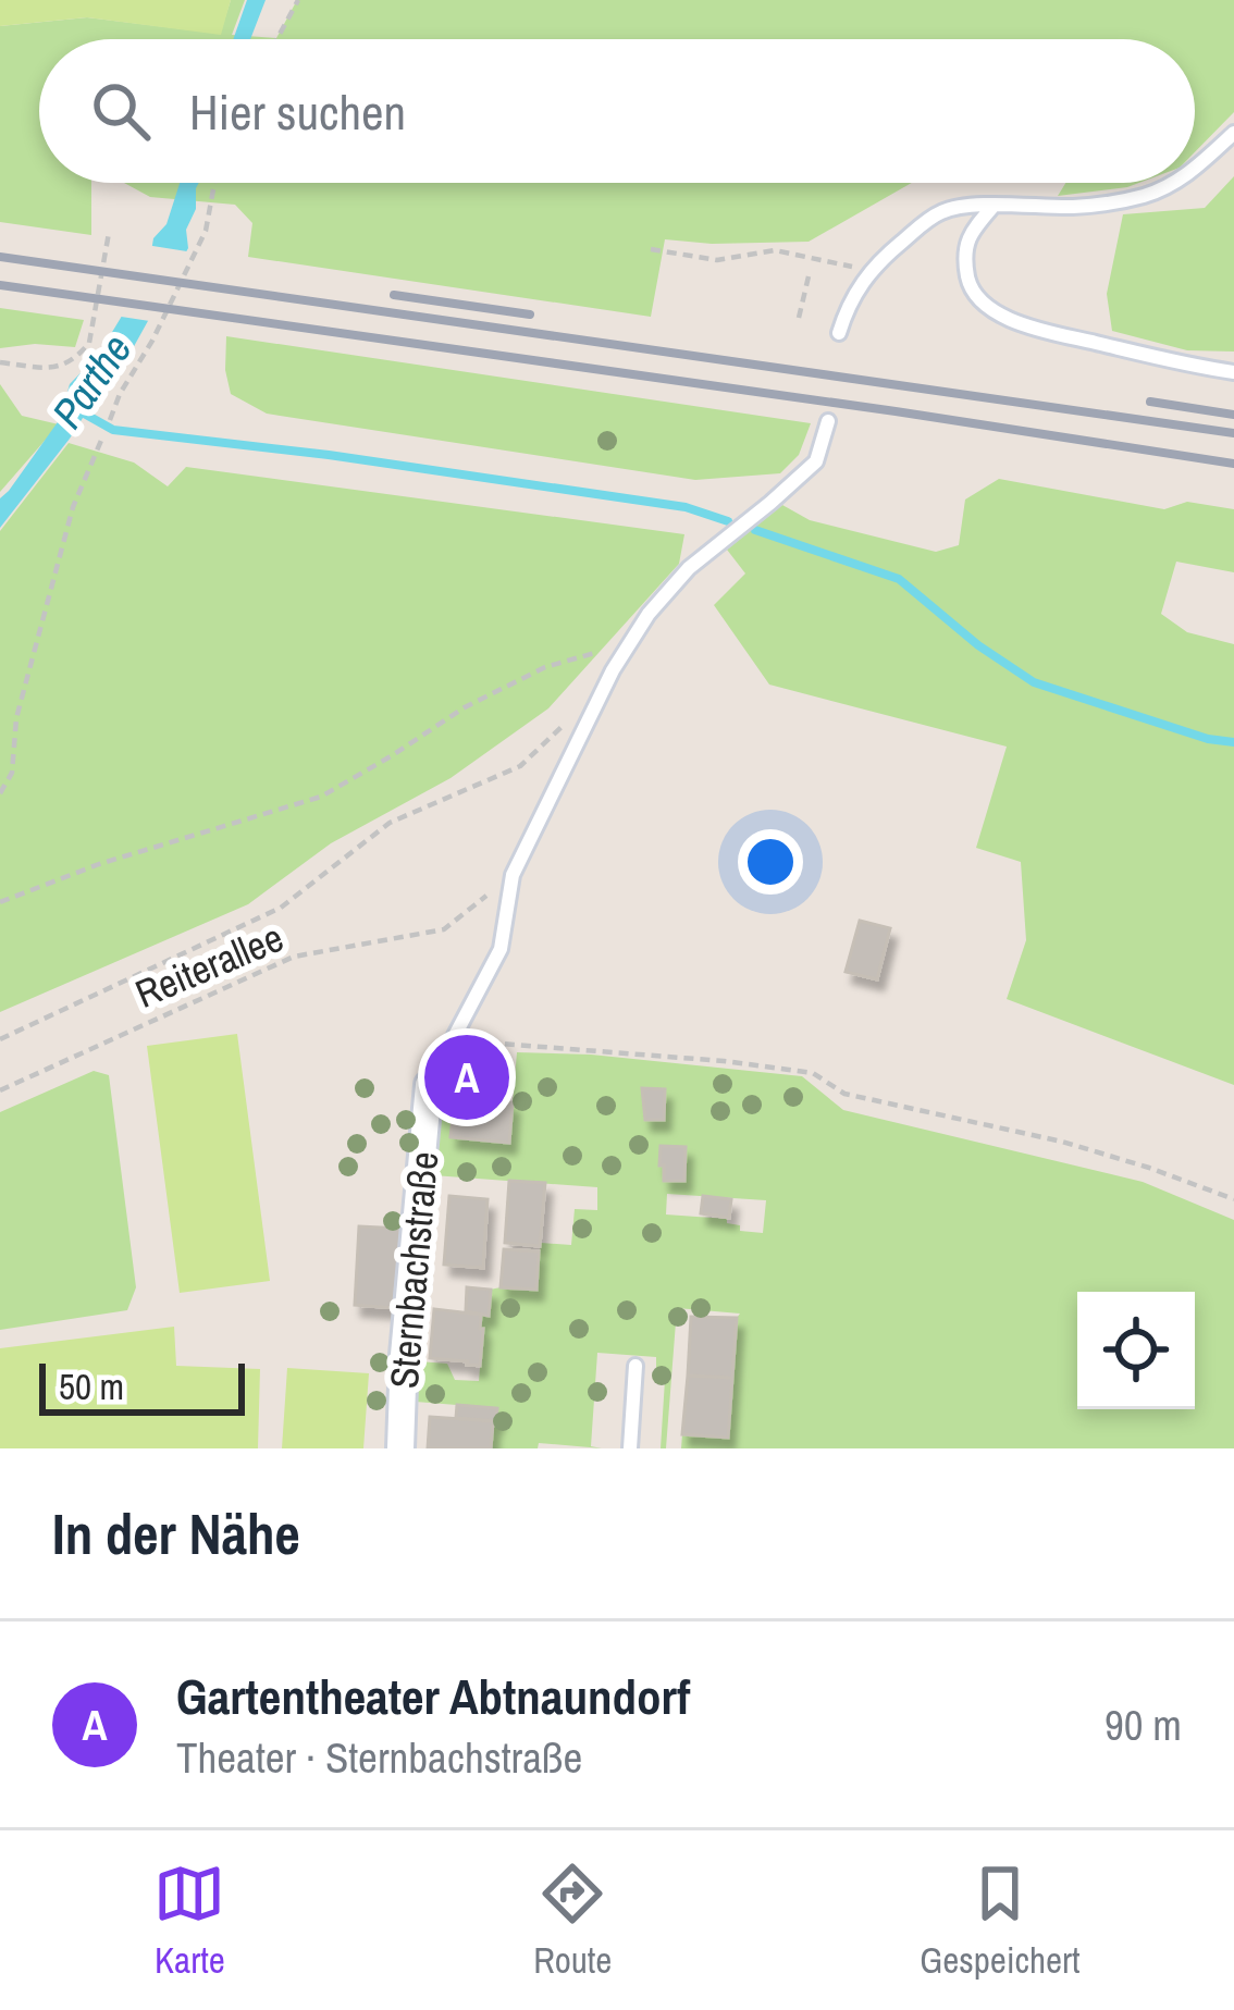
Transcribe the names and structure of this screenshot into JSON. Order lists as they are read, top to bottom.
{
  "streets": {
    "street": ["Sternbachstraße"],
    "path": ["Reiterallee"]
  },
  "crossings": [
    ["Reiterallee", "Sternbachstraße"]
  ],
  "water": ["Parthe"],
  "scale_bar": "50 m",
  "page": {
    "search": "Hier suchen",
    "pins": "A",
    "scale": "50 m",
    "heading": "In der Nähe",
    "list": [
      {
        "mark": "A",
        "name": "Gartentheater Abtnaundorf",
        "note": "Theater · Sternbachstraße",
        "value": "90 m"
      }
    ],
    "nav": ["Karte", "Route", "Gespeichert"]
  }
}
